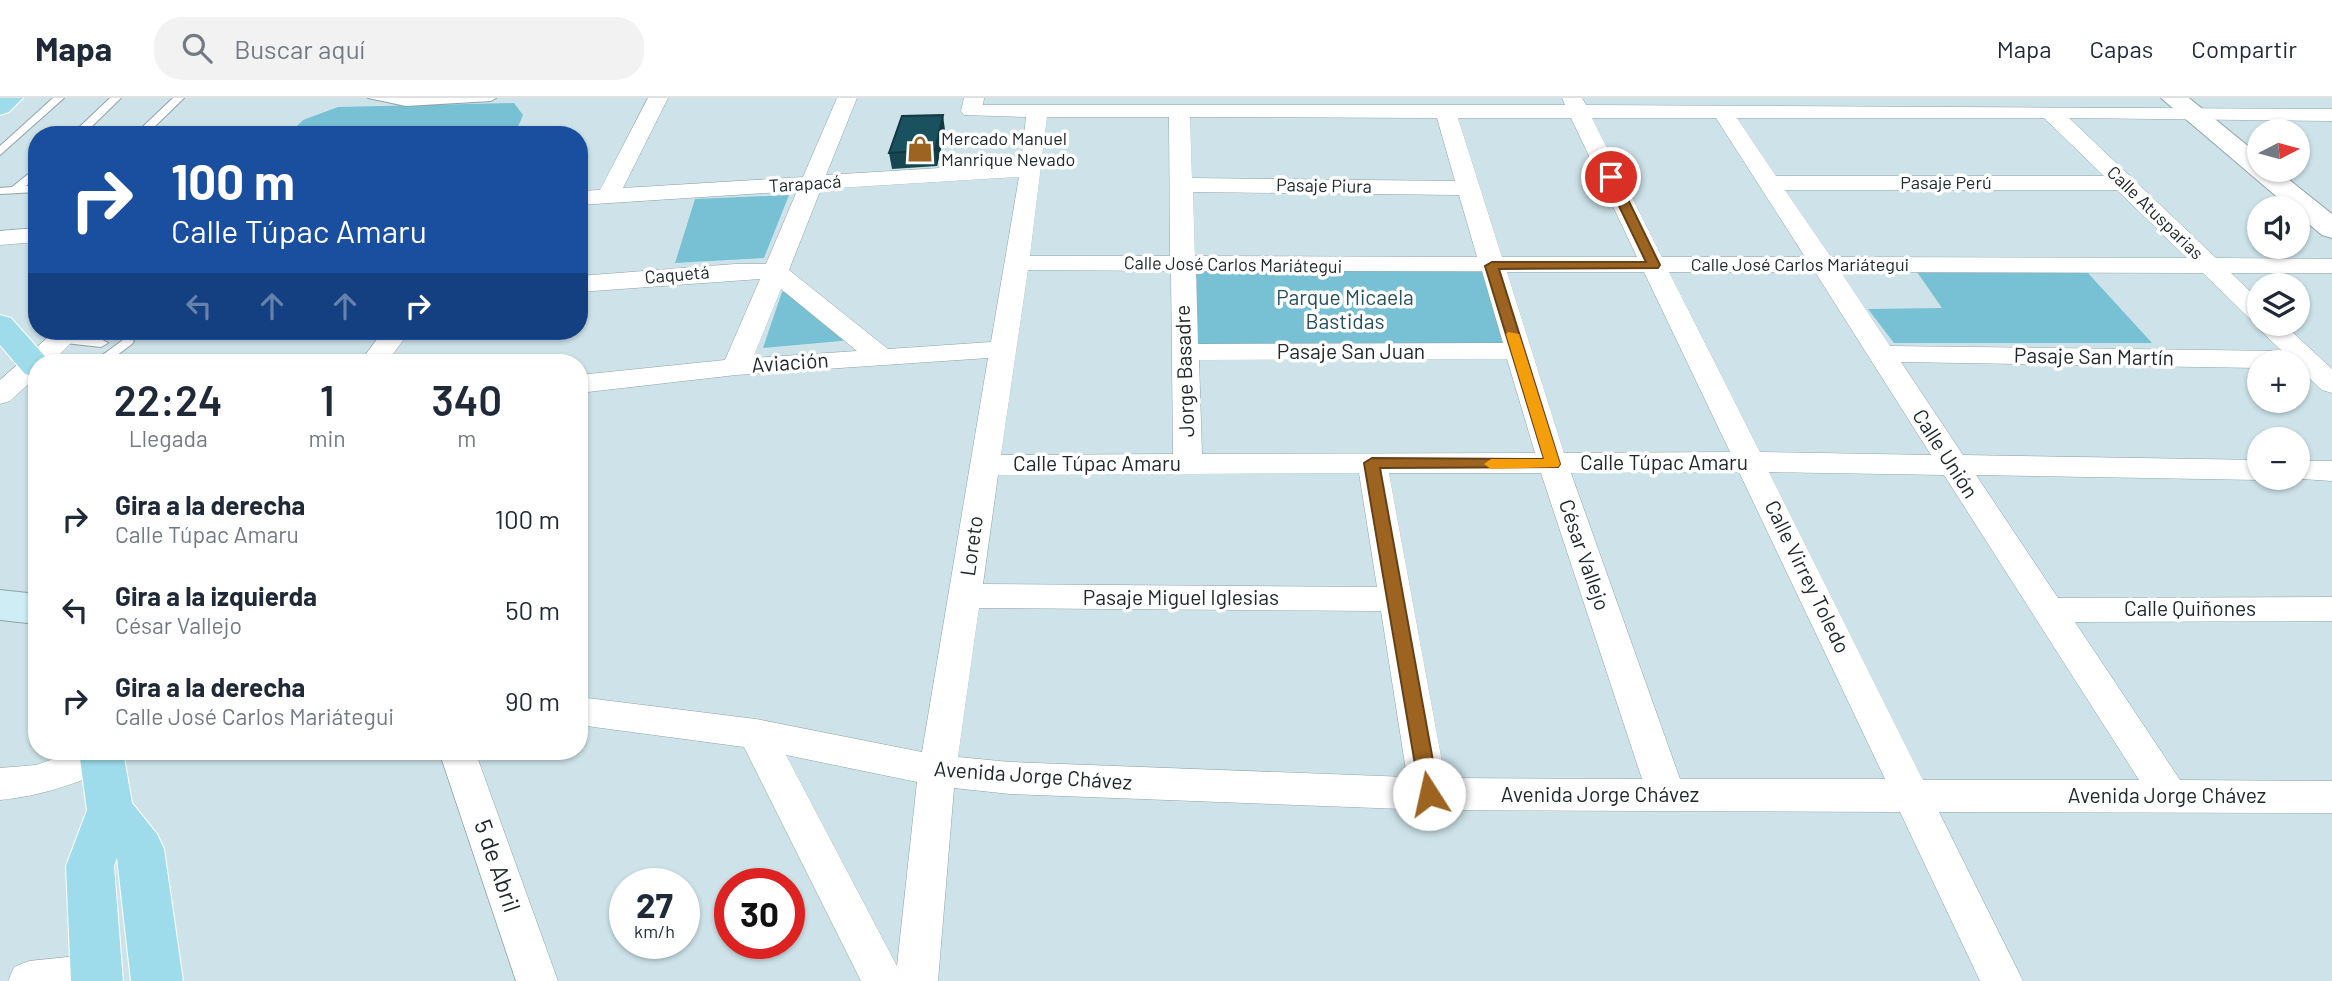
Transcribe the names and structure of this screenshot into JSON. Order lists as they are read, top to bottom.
{
  "streets": {
    "street": [
      "Pasaje Perú",
      "Tarapacá",
      "Pasaje Piura",
      "Calle Atusparias",
      "Calle José Carlos Mariátegui",
      "Caquetá",
      "Pasaje San Juan",
      "Pasaje San Martín",
      "Aviación",
      "Jorge Basadre",
      "Calle Unión",
      "Calle Túpac Amaru",
      "Loreto",
      "César Vallejo",
      "Calle Virrey Toledo",
      "Pasaje Miguel Iglesias",
      "Calle Quiñones",
      "Avenida Jorge Chávez",
      "5 de Abril"
    ]
  },
  "crossings": [
    ["Pasaje Perú", "Calle Atusparias"],
    ["Pasaje Perú", "Calle Unión"],
    ["Tarapacá", "Loreto"],
    ["Pasaje Piura", "Jorge Basadre"],
    ["Pasaje Piura", "César Vallejo"],
    ["Calle Atusparias", "Calle José Carlos Mariátegui"],
    ["Calle José Carlos Mariátegui", "Jorge Basadre"],
    ["Calle José Carlos Mariátegui", "Calle Unión"],
    ["Calle José Carlos Mariátegui", "Loreto"],
    ["Calle José Carlos Mariátegui", "César Vallejo"],
    ["Calle José Carlos Mariátegui", "Calle Virrey Toledo"],
    ["Pasaje San Juan", "Jorge Basadre"],
    ["Pasaje San Juan", "César Vallejo"],
    ["Pasaje San Martín", "Calle Unión"],
    ["Aviación", "Loreto"],
    ["Jorge Basadre", "Calle Túpac Amaru"],
    ["Calle Unión", "Calle Túpac Amaru"],
    ["Calle Unión", "Calle Quiñones"],
    ["Calle Unión", "Avenida Jorge Chávez"],
    ["Calle Túpac Amaru", "Loreto"],
    ["Calle Túpac Amaru", "César Vallejo"],
    ["Calle Túpac Amaru", "Calle Virrey Toledo"],
    ["Loreto", "Pasaje Miguel Iglesias"],
    ["Loreto", "Avenida Jorge Chávez"],
    ["César Vallejo", "Avenida Jorge Chávez"],
    ["Calle Virrey Toledo", "Avenida Jorge Chávez"]
  ],
  "parks": ["Parque Micaela Bastidas"],
  "places": {
    "shop": ["Mercado Manuel Manrique Nevado"]
  },
  "north": "right",
  "page": {
    "header": "Mapa",
    "search": "Buscar aquí",
    "nav": ["Mapa", "Capas", "Compartir"],
    "map_buttons": ["+", "−"],
    "turn": ["100 m", "Calle Túpac Amaru"],
    "eta": [
      "22:24",
      "Llegada",
      "1",
      "min",
      "340",
      "m"
    ],
    "list": [
      {
        "name": "Gira a la derecha",
        "note": "Calle Túpac Amaru",
        "value": "100 m"
      },
      {
        "name": "Gira a la izquierda",
        "note": "César Vallejo",
        "value": "50 m"
      },
      {
        "name": "Gira a la derecha",
        "note": "Calle José Carlos Mariátegui",
        "value": "90 m"
      }
    ],
    "speed": "27 km/h",
    "limit": "30"
  }
}
